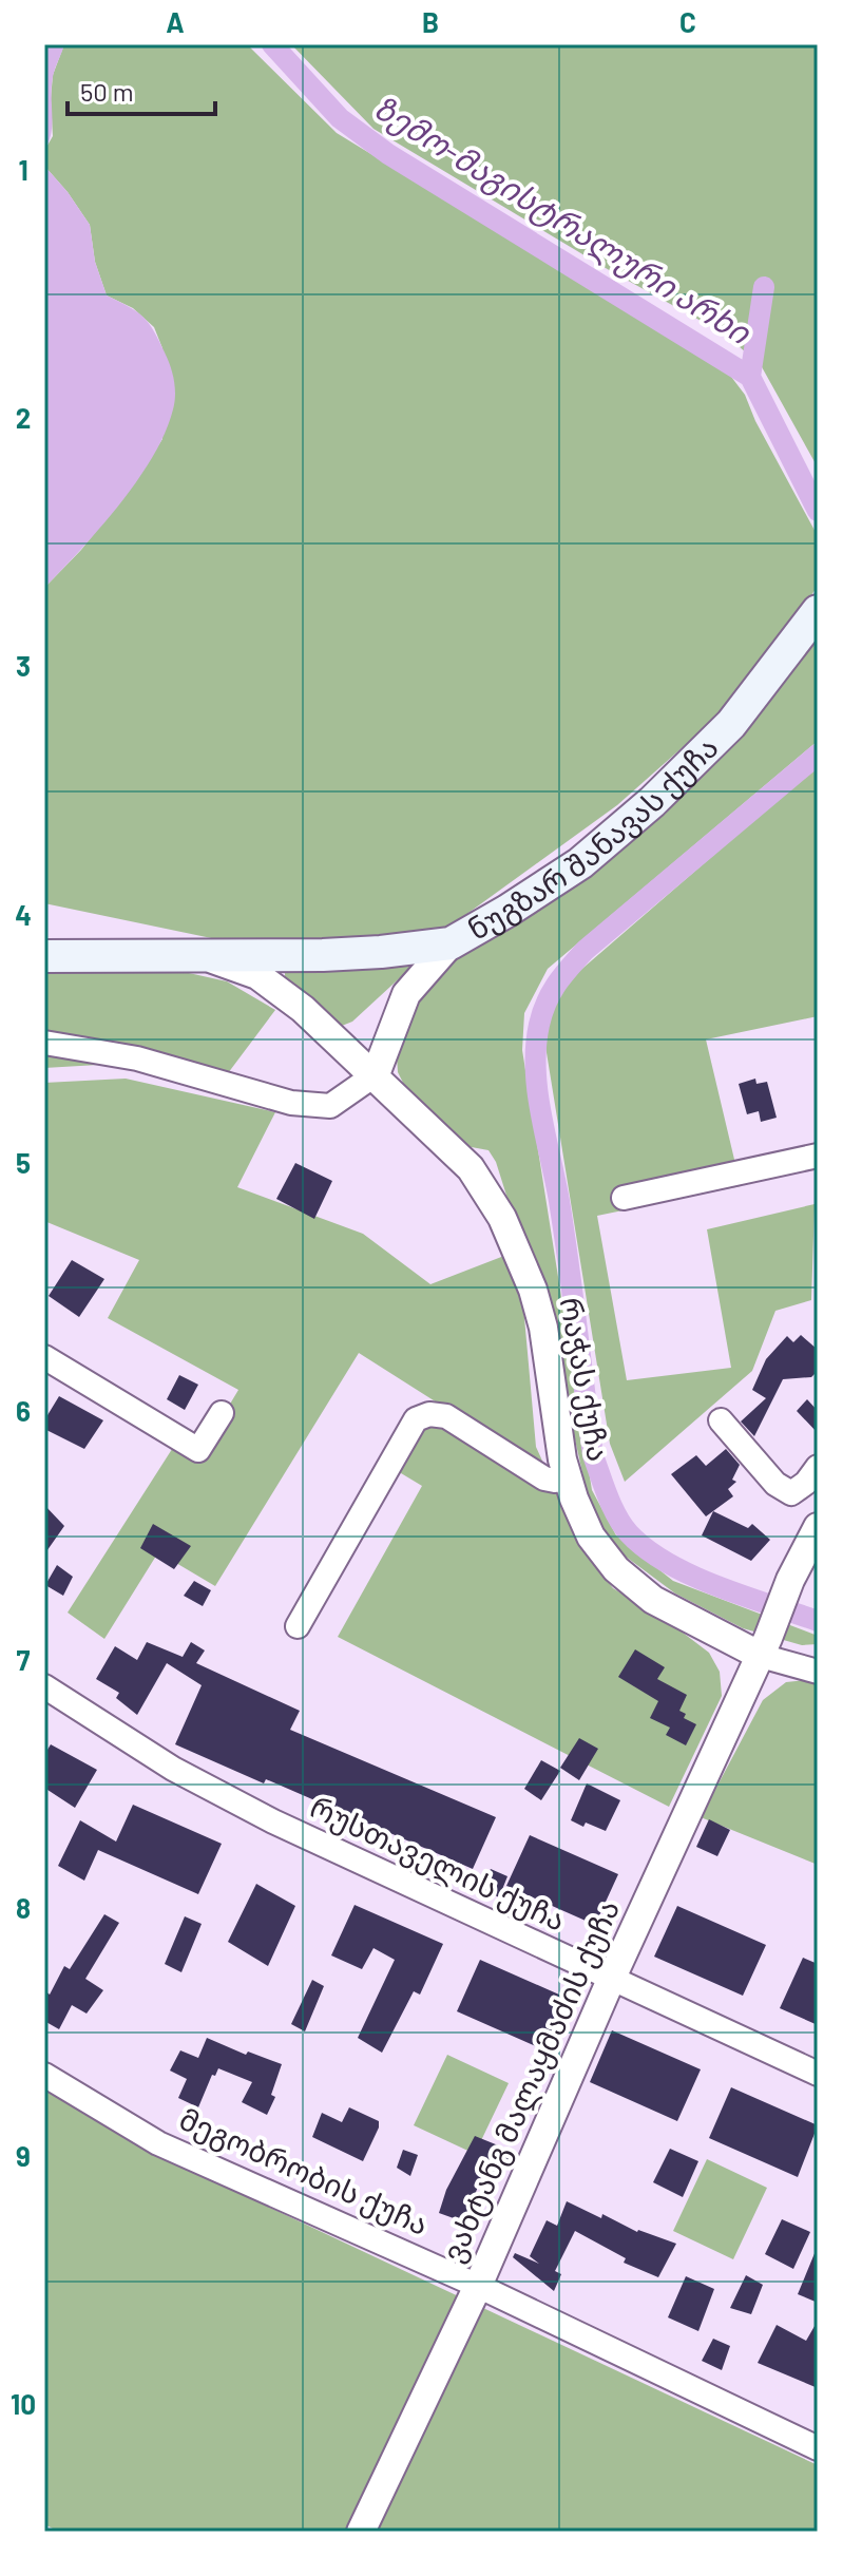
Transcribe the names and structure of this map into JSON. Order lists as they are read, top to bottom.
{
  "streets": {
    "main road": ["ნუგზარ შანავას ქუჩა"],
    "street": [
      "რაჭას ქუჩა",
      "რუსთაველის ქუჩა",
      "ვახტანგ მალაყმაძის ქუჩა",
      "მეგობრობის ქუჩა"
    ]
  },
  "crossings": [
    ["ნუგზარ შანავას ქუჩა", "რაჭას ქუჩა"],
    ["რაჭას ქუჩა", "ვახტანგ მალაყმაძის ქუჩა"],
    ["რუსთაველის ქუჩა", "ვახტანგ მალაყმაძის ქუჩა"],
    ["ვახტანგ მალაყმაძის ქუჩა", "მეგობრობის ქუჩა"]
  ],
  "water": ["ზემო-მაგისტრალური არხი"],
  "scale_bar": "50 m",
  "grid": {
    "columns": ["A", "B", "C"],
    "rows": [
      "1",
      "2",
      "3",
      "4",
      "5",
      "6",
      "7",
      "8",
      "9",
      "10"
    ]
  }
}
